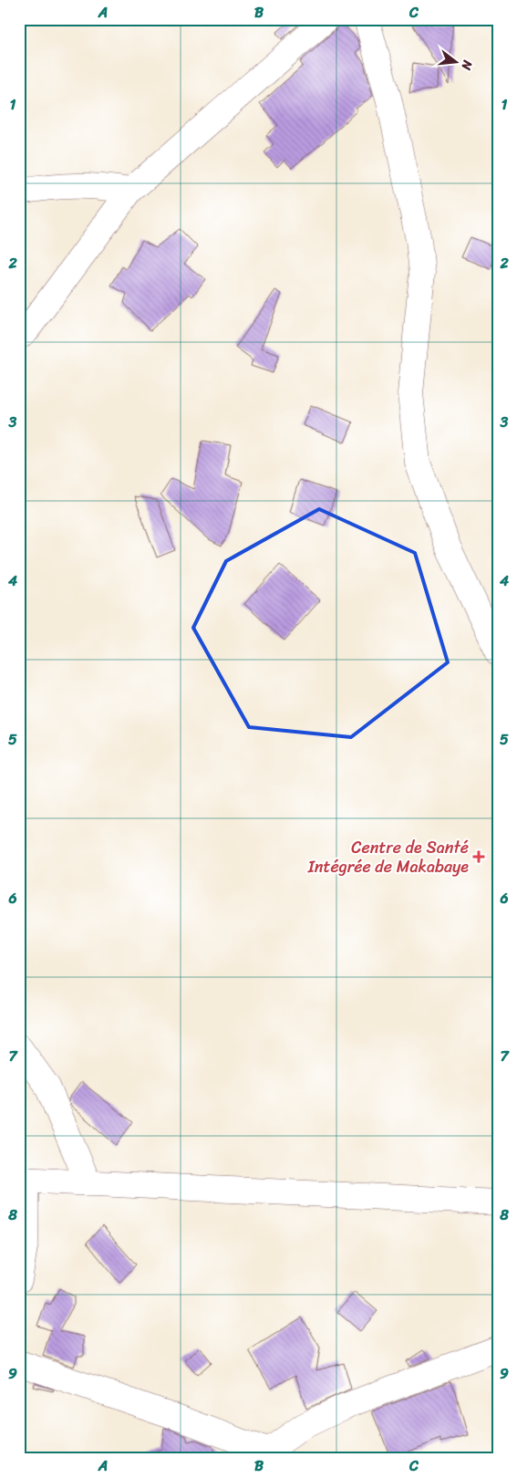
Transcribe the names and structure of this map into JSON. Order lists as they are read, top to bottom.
{
  "places": {
    "health": ["Centre de Santé Intégrée de Makabaye"]
  },
  "north": "right",
  "grid": {
    "columns": ["A", "B", "C"],
    "rows": [
      "1",
      "2",
      "3",
      "4",
      "5",
      "6",
      "7",
      "8",
      "9"
    ]
  }
}
